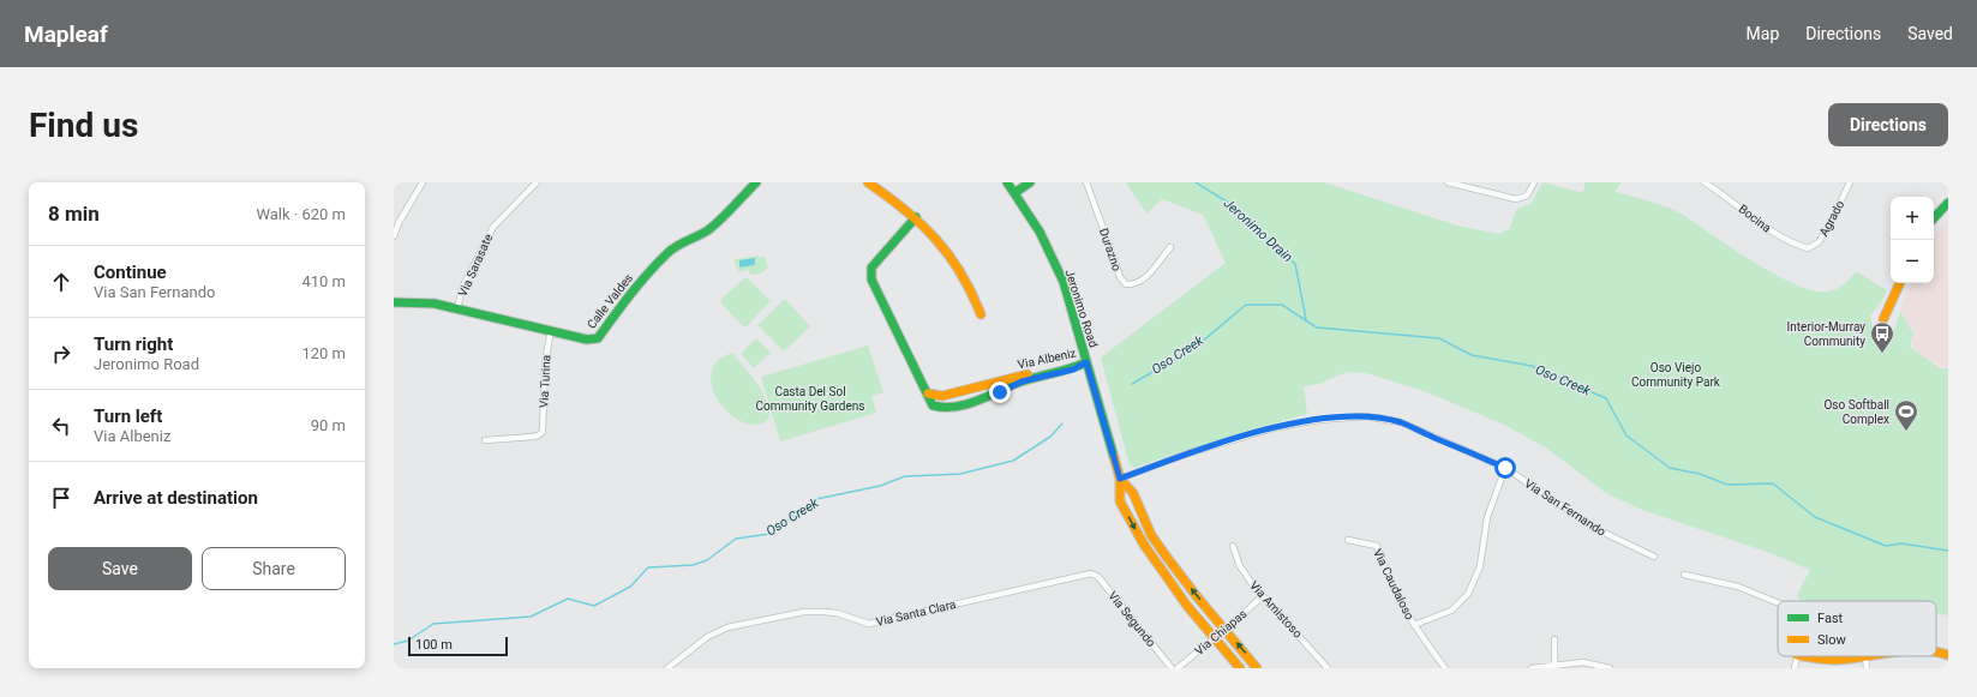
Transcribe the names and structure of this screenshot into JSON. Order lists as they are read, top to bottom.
{
  "streets": {
    "street": [
      "Bocina",
      "Agrado",
      "Durazno",
      "Via Sarasate",
      "Calle Valdes",
      "Jeronimo Road",
      "Via Albeniz",
      "Via Turina",
      "Via San Fernando",
      "Via Caudaloso",
      "Via Amistoso",
      "Via Santa Clara",
      "Via Segundo",
      "Via Chiapas"
    ]
  },
  "crossings": [
    ["Bocina", "Agrado"],
    ["Via Sarasate", "Calle Valdes"],
    ["Calle Valdes", "Via Turina"],
    ["Jeronimo Road", "Via Albeniz"],
    ["Jeronimo Road", "Via San Fernando"],
    ["Jeronimo Road", "Via Chiapas"],
    ["Via Amistoso", "Via Chiapas"],
    ["Via Santa Clara", "Via Segundo"]
  ],
  "water": ["Jeronimo Drain", "Oso Creek"],
  "parks": ["Oso Viejo Community Park", "Casta Del Sol Community Gardens"],
  "places": {
    "bus stop": ["Interior-Murray Community"],
    "sports": ["Oso Softball Complex"]
  },
  "legend": ["Fast", "Slow"],
  "scale_bar": "100 m",
  "page": {
    "header": "Mapleaf",
    "nav": ["Map", "Directions", "Saved"],
    "buttons": [
      "Directions",
      ["Save", "Share"]
    ],
    "title": "Find us",
    "heading": ["8 min", "Walk · 620 m"],
    "map_buttons": ["+", "−"],
    "list": [
      ["Continue", "Via San Fernando", "410 m"],
      ["Turn right", "Jeronimo Road", "120 m"],
      ["Turn left", "Via Albeniz", "90 m"],
      "Arrive at destination"
    ],
    "scale": "100 m"
  }
}
